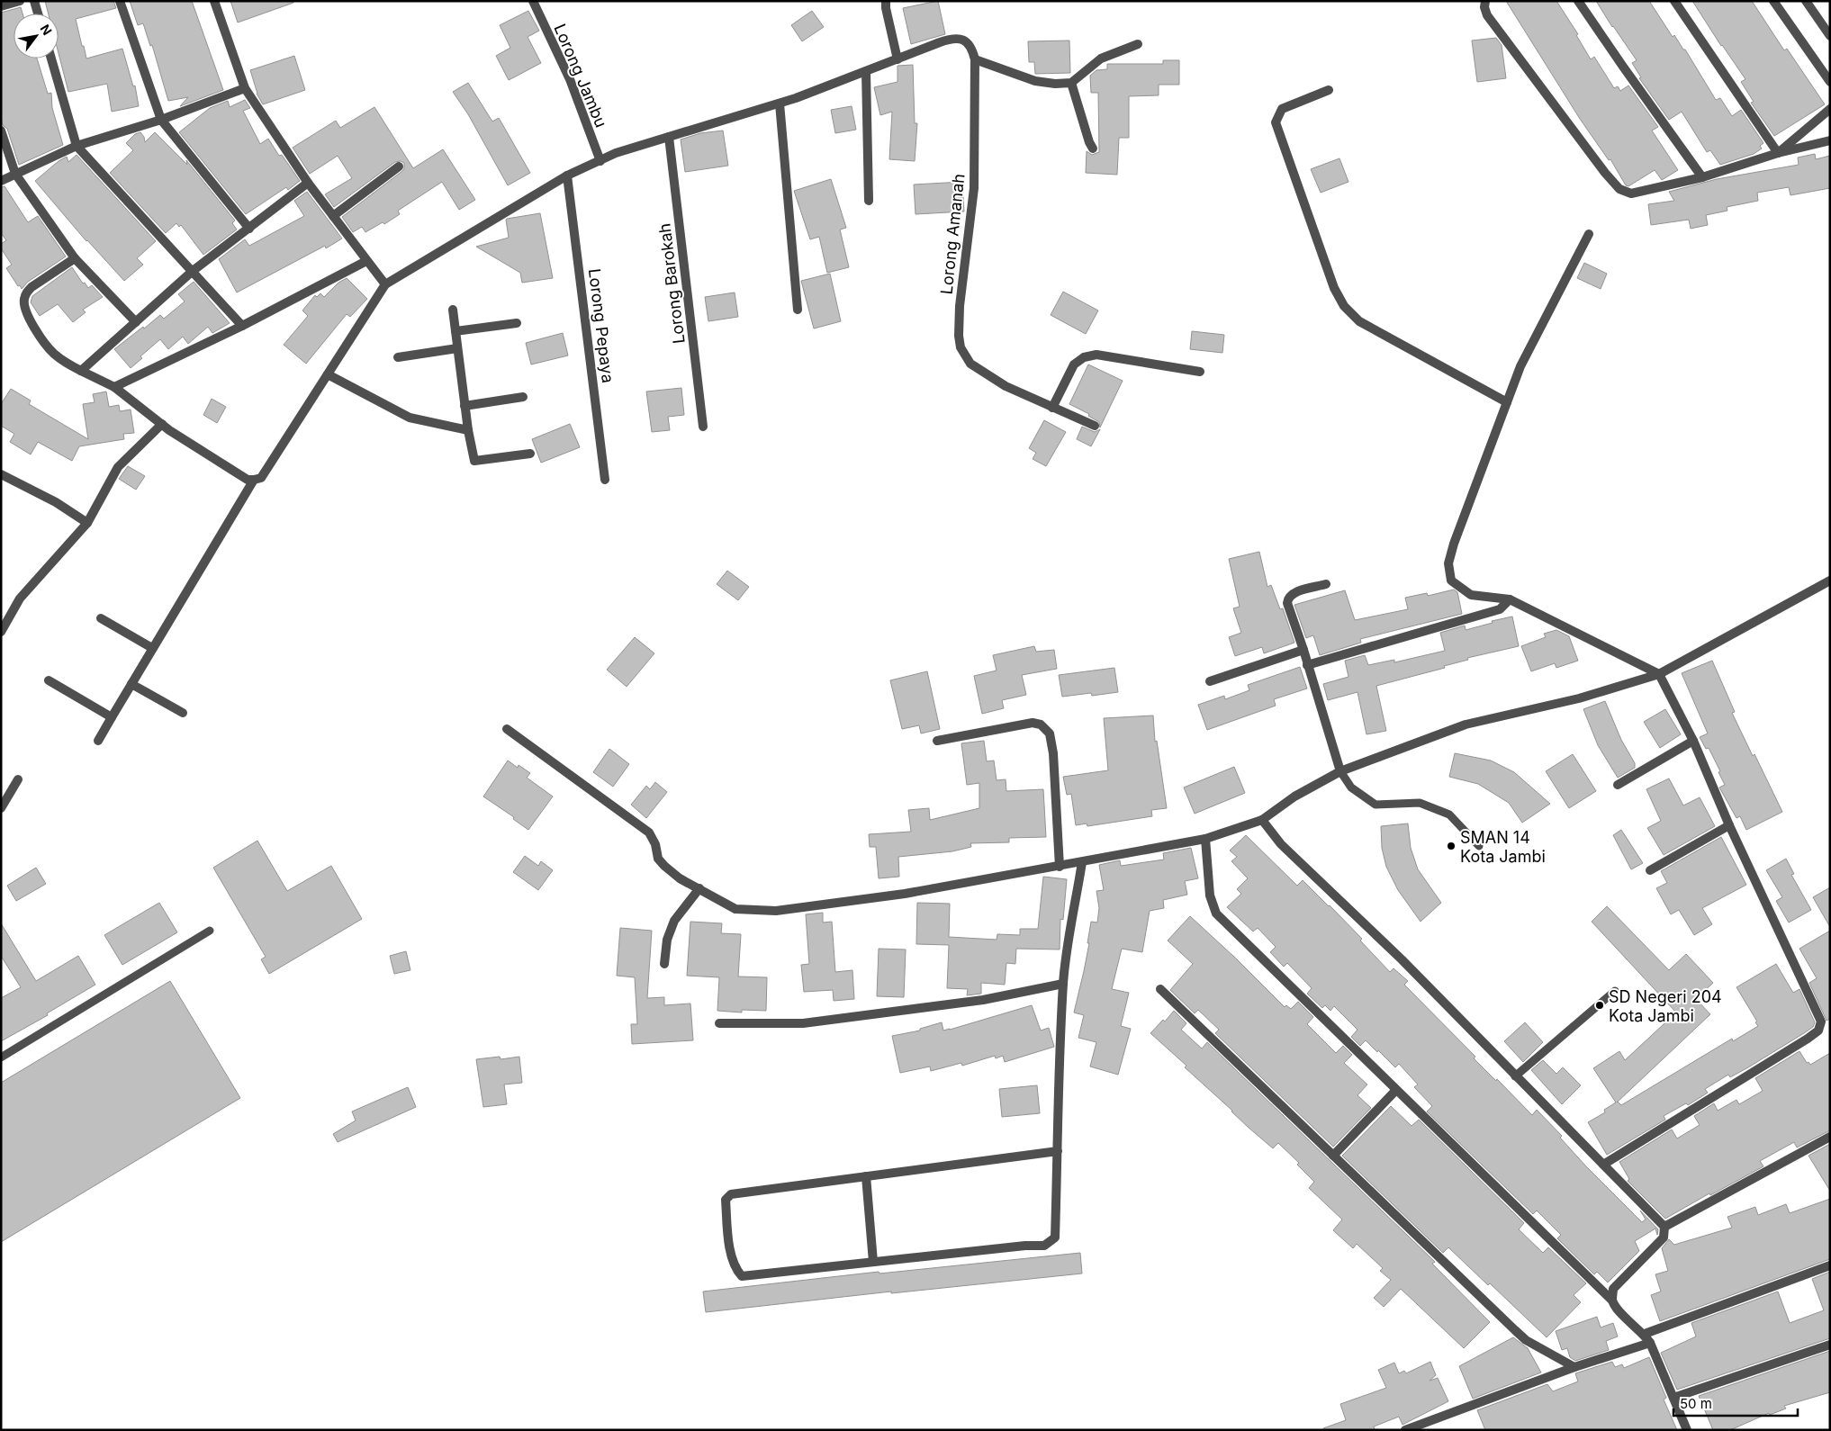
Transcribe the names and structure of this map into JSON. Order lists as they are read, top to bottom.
{
  "streets": {
    "street": [
      "Lorong Jambu",
      "Lorong Amanah",
      "Lorong Barokah",
      "Lorong Pepaya"
    ]
  },
  "places": ["SMAN 14 Kota Jambi", "SD Negeri 204 Kota Jambi"],
  "scale_bar": "50 m",
  "north": "top right"
}
